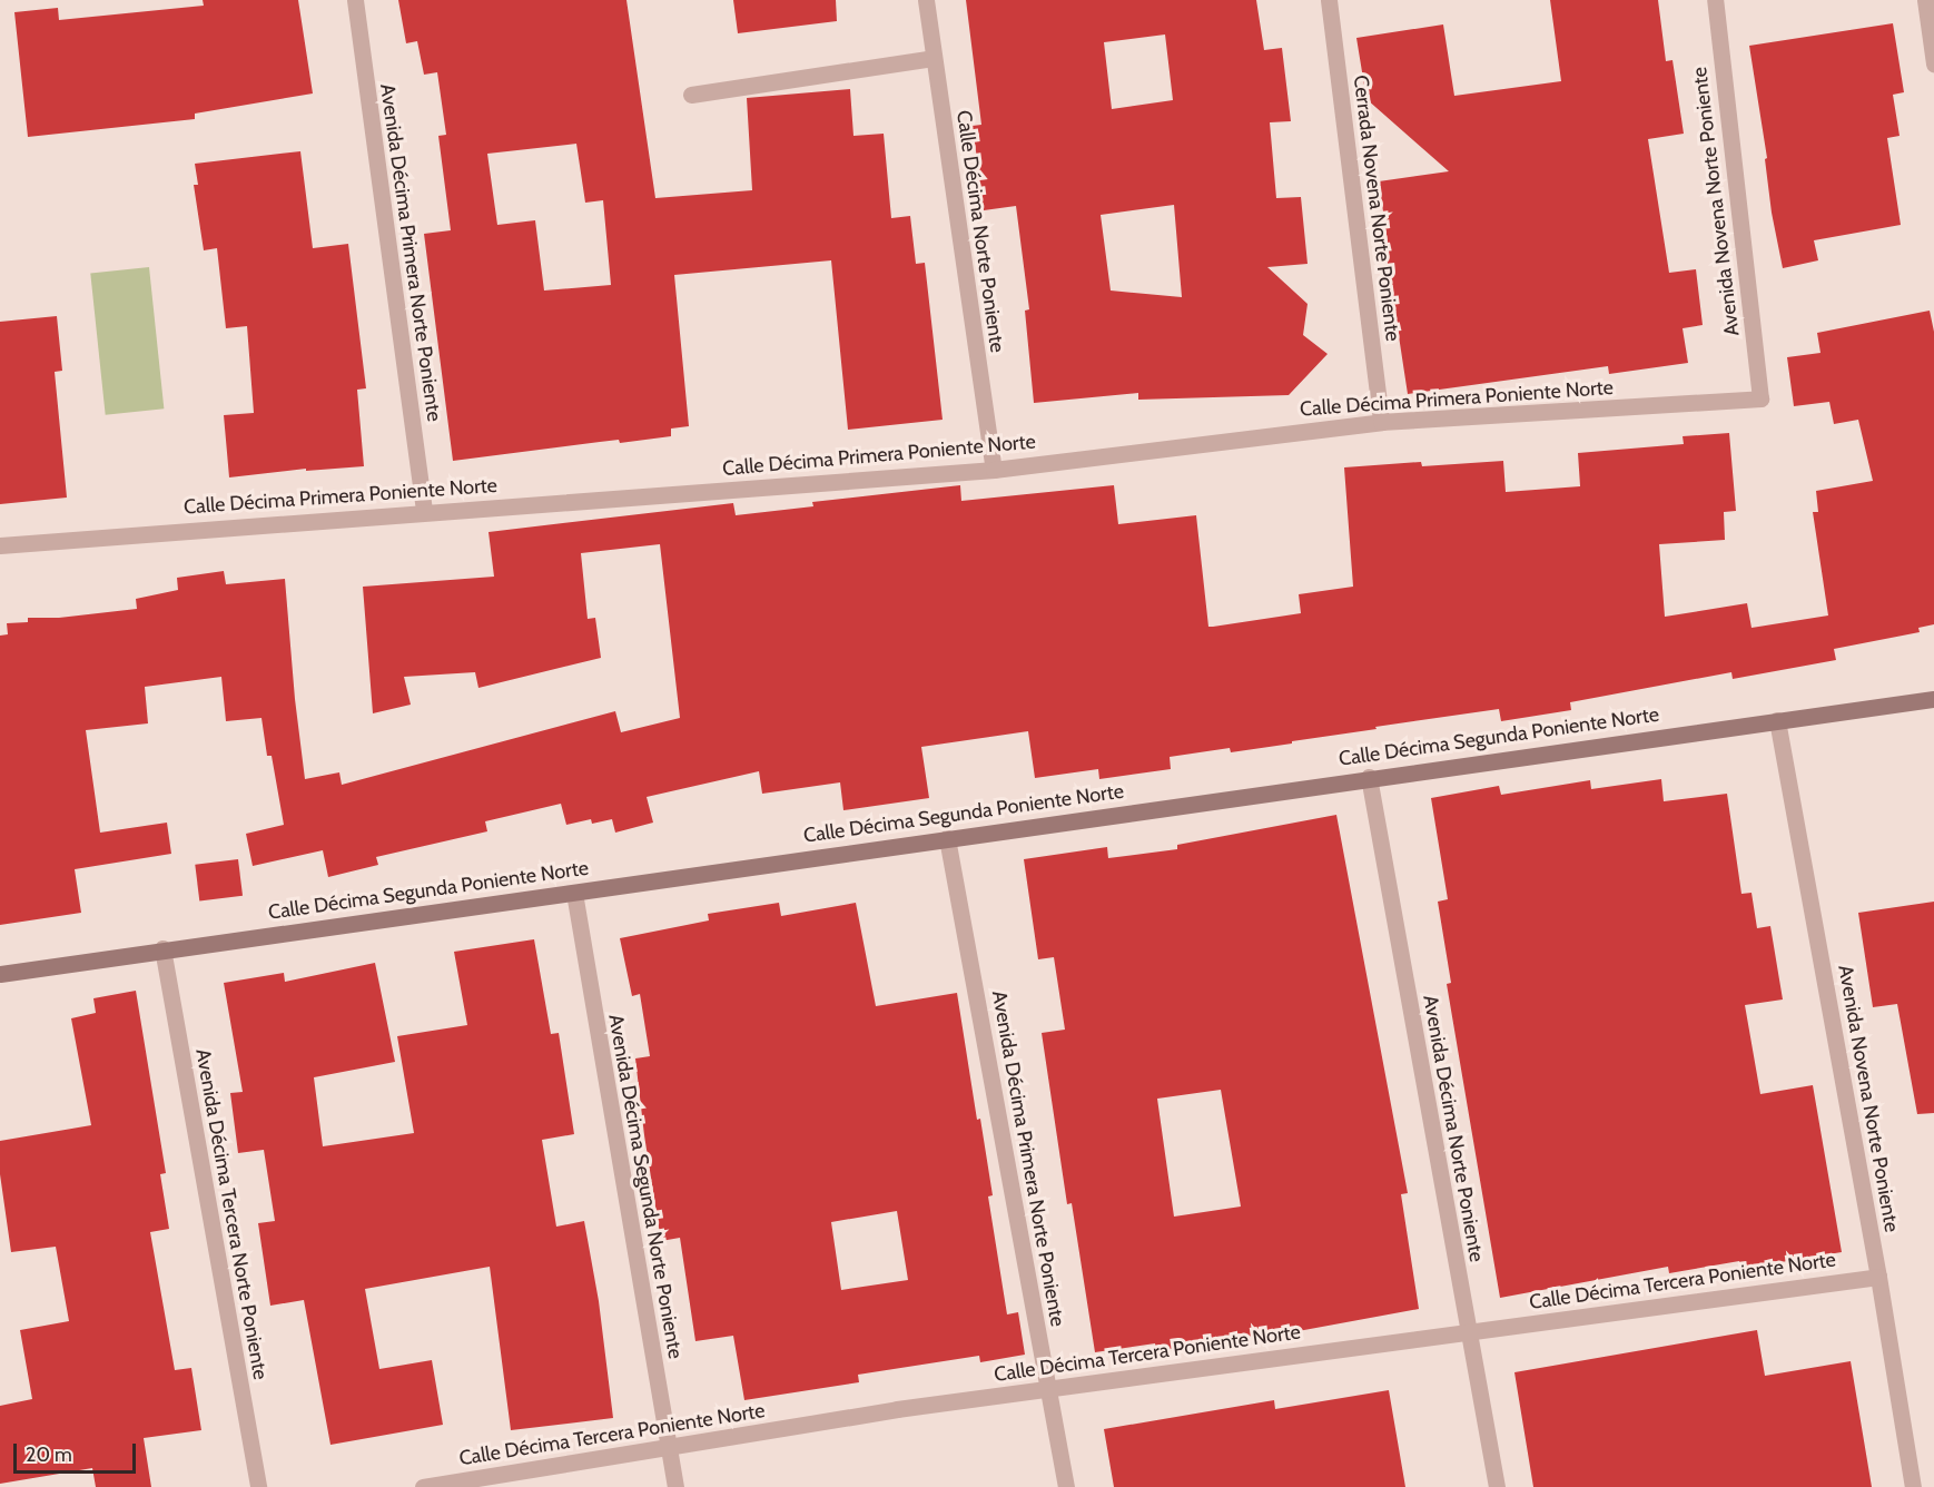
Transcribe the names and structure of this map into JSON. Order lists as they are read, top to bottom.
{
  "streets": {
    "street": [
      "Avenida Novena Norte Poniente",
      "Cerrada Novena Norte Poniente",
      "Calle Décima Norte Poniente",
      "Avenida Décima Primera Norte Poniente",
      "Calle Décima Primera Poniente Norte",
      "Calle Décima Segunda Poniente Norte",
      "Avenida Décima Norte Poniente",
      "Avenida Décima Segunda Norte Poniente",
      "Avenida Décima Tercera Norte Poniente",
      "Calle Décima Tercera Poniente Norte"
    ]
  },
  "crossings": [
    ["Avenida Novena Norte Poniente", "Calle Décima Primera Poniente Norte"],
    ["Avenida Novena Norte Poniente", "Calle Décima Segunda Poniente Norte"],
    ["Avenida Novena Norte Poniente", "Calle Décima Tercera Poniente Norte"],
    ["Cerrada Novena Norte Poniente", "Calle Décima Primera Poniente Norte"],
    ["Calle Décima Norte Poniente", "Calle Décima Primera Poniente Norte"],
    ["Avenida Décima Primera Norte Poniente", "Calle Décima Primera Poniente Norte"],
    ["Avenida Décima Primera Norte Poniente", "Calle Décima Segunda Poniente Norte"],
    ["Avenida Décima Primera Norte Poniente", "Calle Décima Tercera Poniente Norte"],
    ["Calle Décima Segunda Poniente Norte", "Avenida Décima Norte Poniente"],
    ["Calle Décima Segunda Poniente Norte", "Avenida Décima Segunda Norte Poniente"],
    ["Calle Décima Segunda Poniente Norte", "Avenida Décima Tercera Norte Poniente"],
    ["Avenida Décima Norte Poniente", "Calle Décima Tercera Poniente Norte"],
    ["Avenida Décima Segunda Norte Poniente", "Calle Décima Tercera Poniente Norte"]
  ],
  "scale_bar": "20 m"
}
